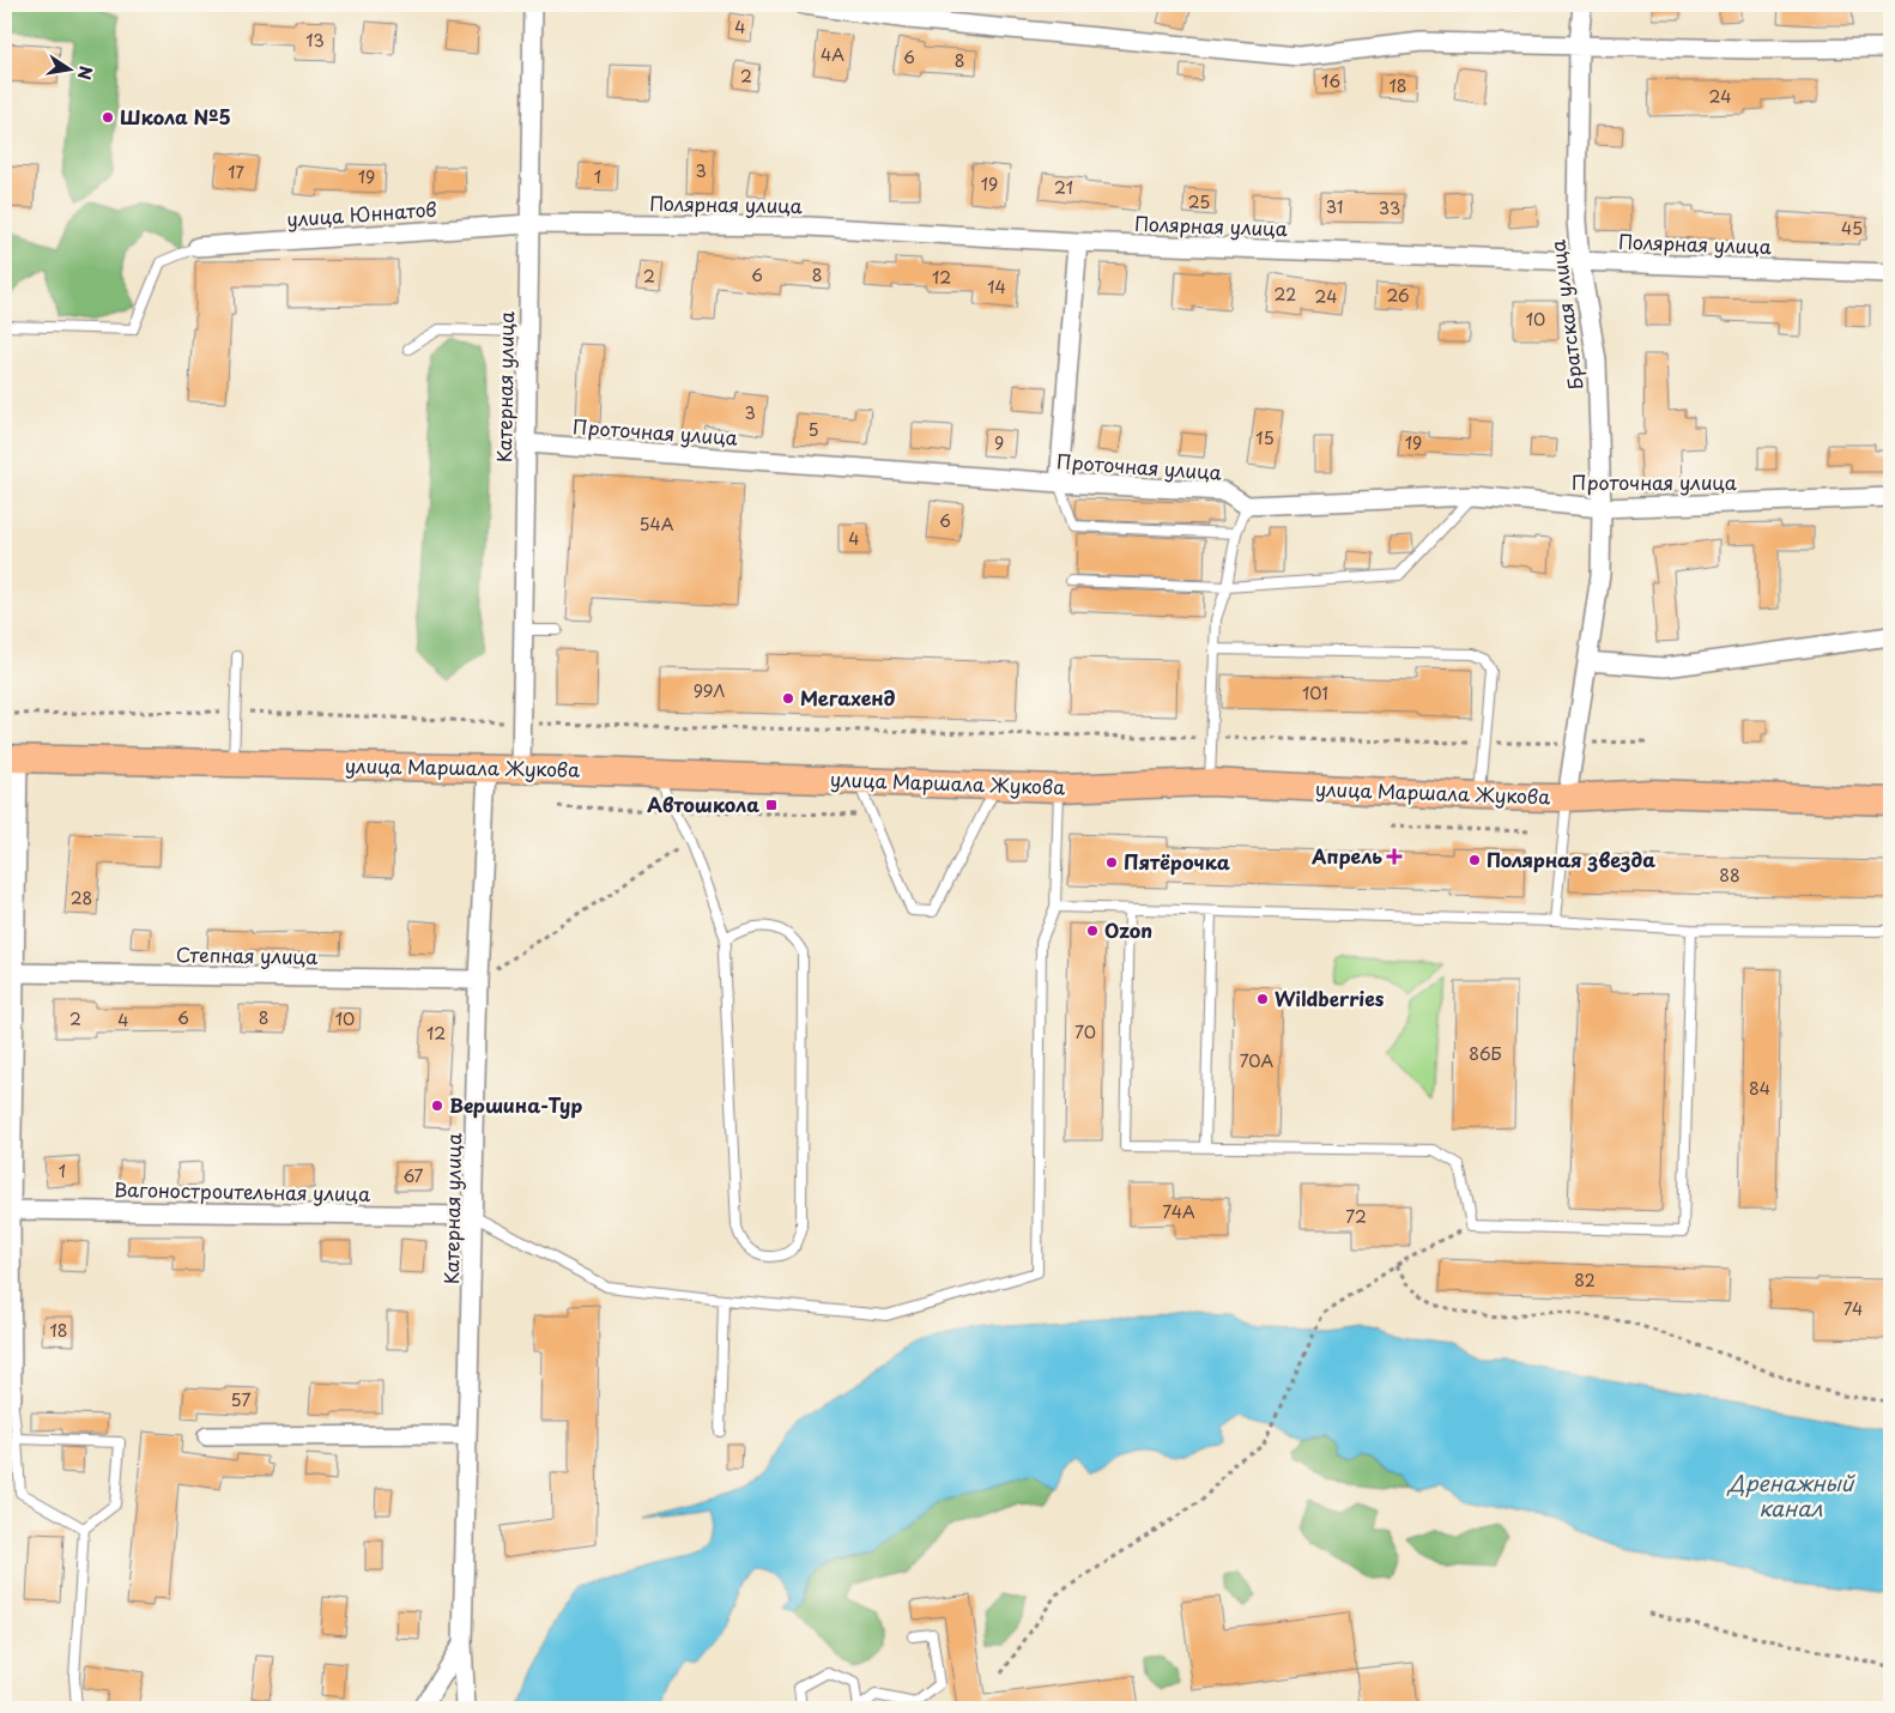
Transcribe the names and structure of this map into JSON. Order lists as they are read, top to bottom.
{
  "streets": {
    "main road": ["улица Маршала Жукова"],
    "street": [
      "Полярная улица",
      "улица Юннатов",
      "Братская улица",
      "Катерная улица",
      "Проточная улица",
      "Степная улица",
      "Вагоностроительная улица"
    ]
  },
  "crossings": [
    ["Полярная улица", "улица Юннатов"],
    ["Полярная улица", "Братская улица"],
    ["Полярная улица", "Катерная улица"],
    ["улица Юннатов", "Катерная улица"],
    ["Братская улица", "Проточная улица"],
    ["Братская улица", "улица Маршала Жукова"],
    ["Катерная улица", "Проточная улица"],
    ["Катерная улица", "улица Маршала Жукова"],
    ["Катерная улица", "Степная улица"],
    ["Катерная улица", "Вагоностроительная улица"]
  ],
  "water": ["Дренажный канал"],
  "places": {
    "other": [
      "Школа №5",
      "Мегахенд",
      "Полярная звезда",
      "Пятёрочка",
      "Ozon",
      "Wildberries",
      "Вершина-Тур"
    ],
    "transit": ["Автошкола"],
    "health": ["Апрель"]
  },
  "house_numbers": [
    "4",
    "13",
    "4А",
    "6",
    "8",
    "2",
    "16",
    "18",
    "24",
    "3",
    "17",
    "19",
    "1",
    "19",
    "21",
    "25",
    "31",
    "33",
    "45",
    "6",
    "8",
    "2",
    "12",
    "14",
    "22",
    "26",
    "24",
    "10",
    "3",
    "5",
    "15",
    "9",
    "19",
    "6",
    "54А",
    "4",
    "99Л",
    "101",
    "88",
    "28",
    "6",
    "8",
    "2",
    "10",
    "4",
    "70",
    "12",
    "86Б",
    "70А",
    "84",
    "1",
    "67",
    "74А",
    "72",
    "82",
    "74",
    "18",
    "57"
  ],
  "north": "right"
}
